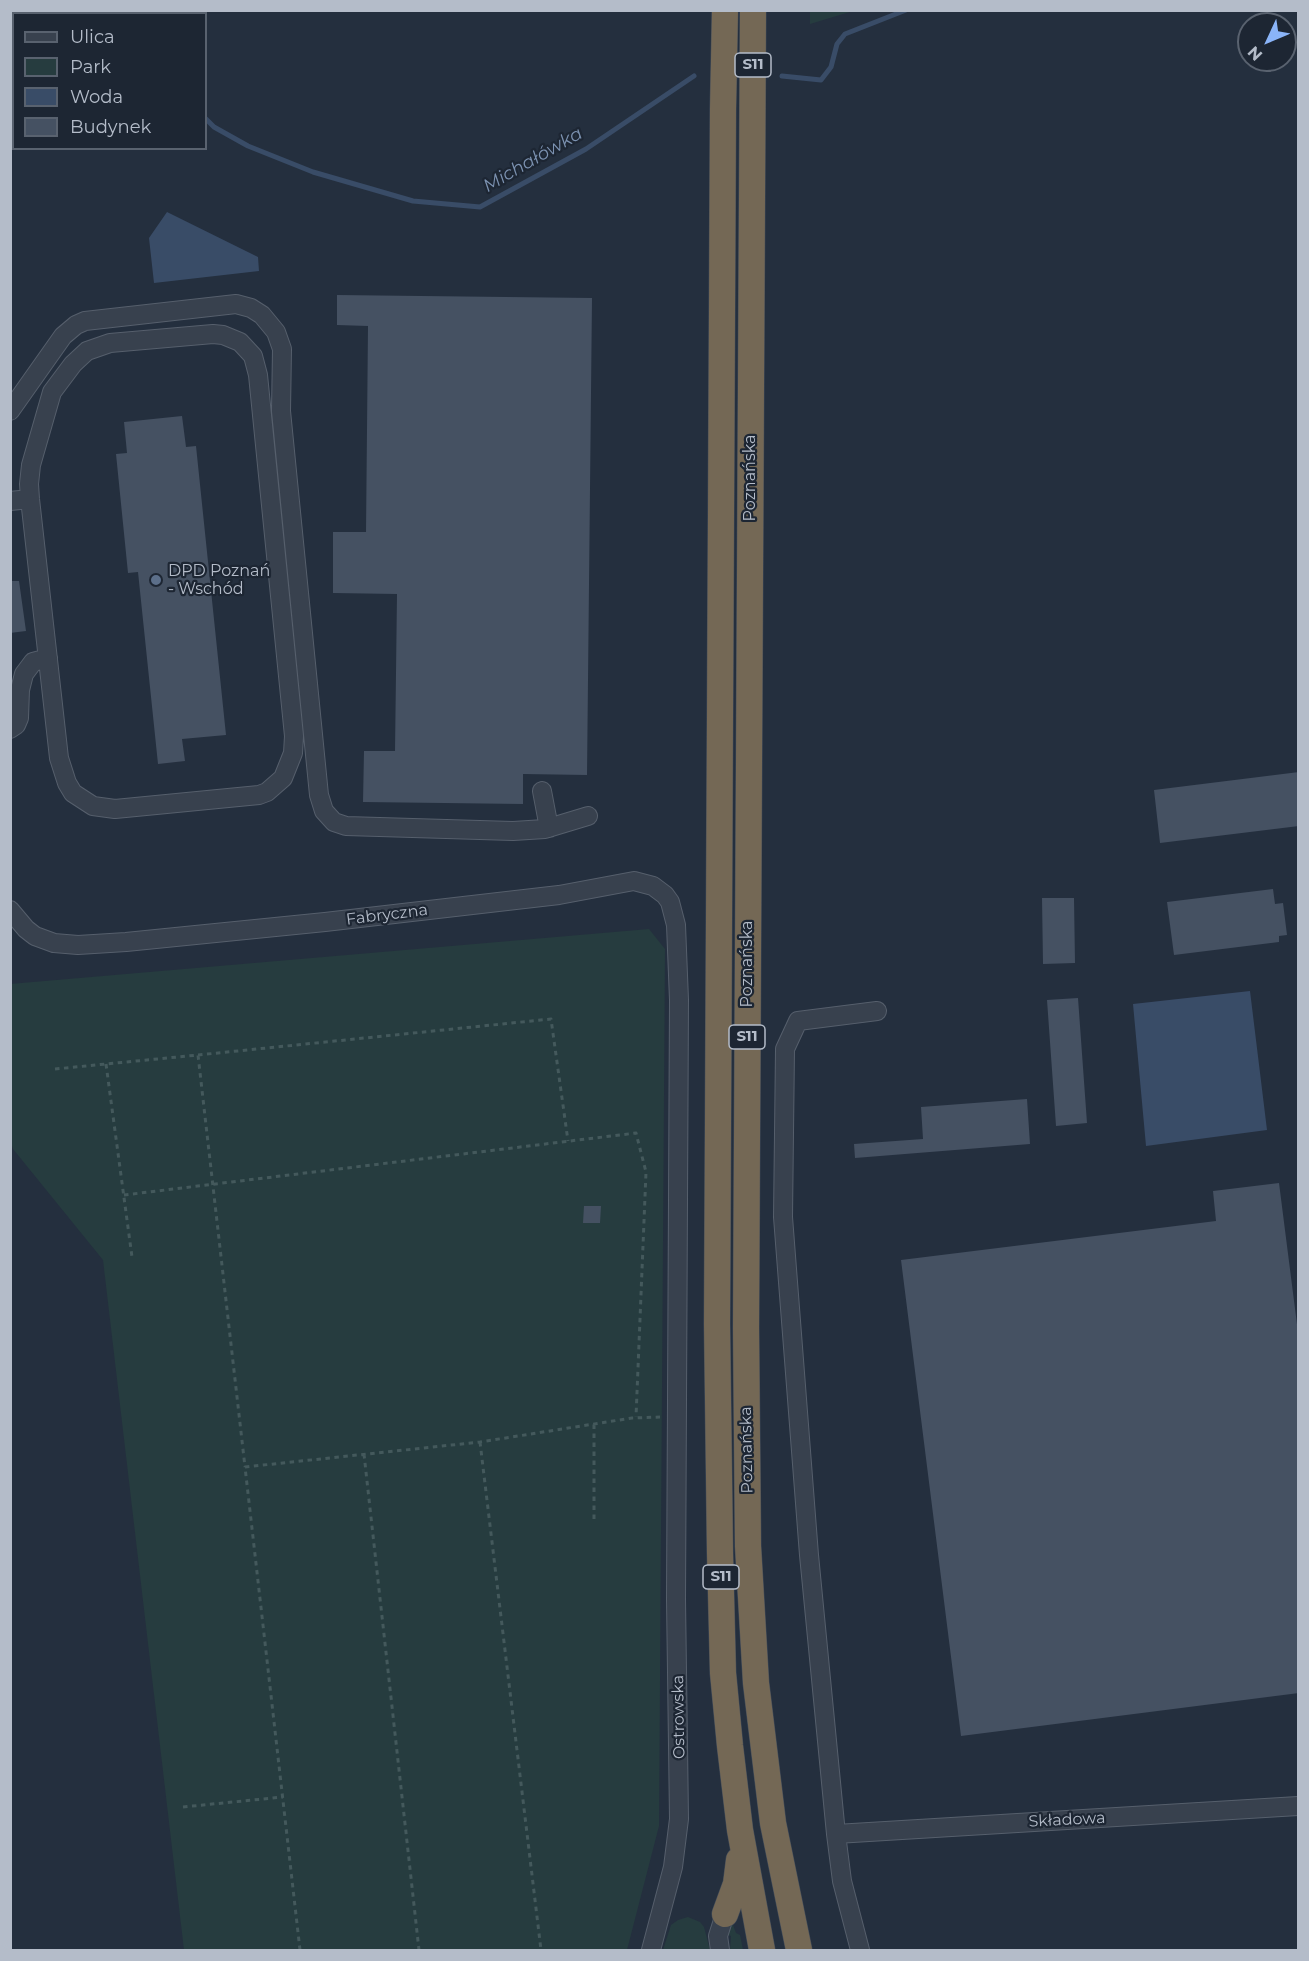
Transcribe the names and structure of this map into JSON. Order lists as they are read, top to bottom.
{
  "streets": {
    "highway": ["S11", "Poznańska"],
    "street": ["Fabryczna", "Ostrowska", "Składowa"]
  },
  "crossings": [
    ["Fabryczna", "Ostrowska"]
  ],
  "water": ["Michałówka"],
  "places": ["DPD Poznań - Wschód"],
  "legend": [
    "Ulica",
    "Park",
    "Woda",
    "Budynek"
  ],
  "north": "bottom left"
}
